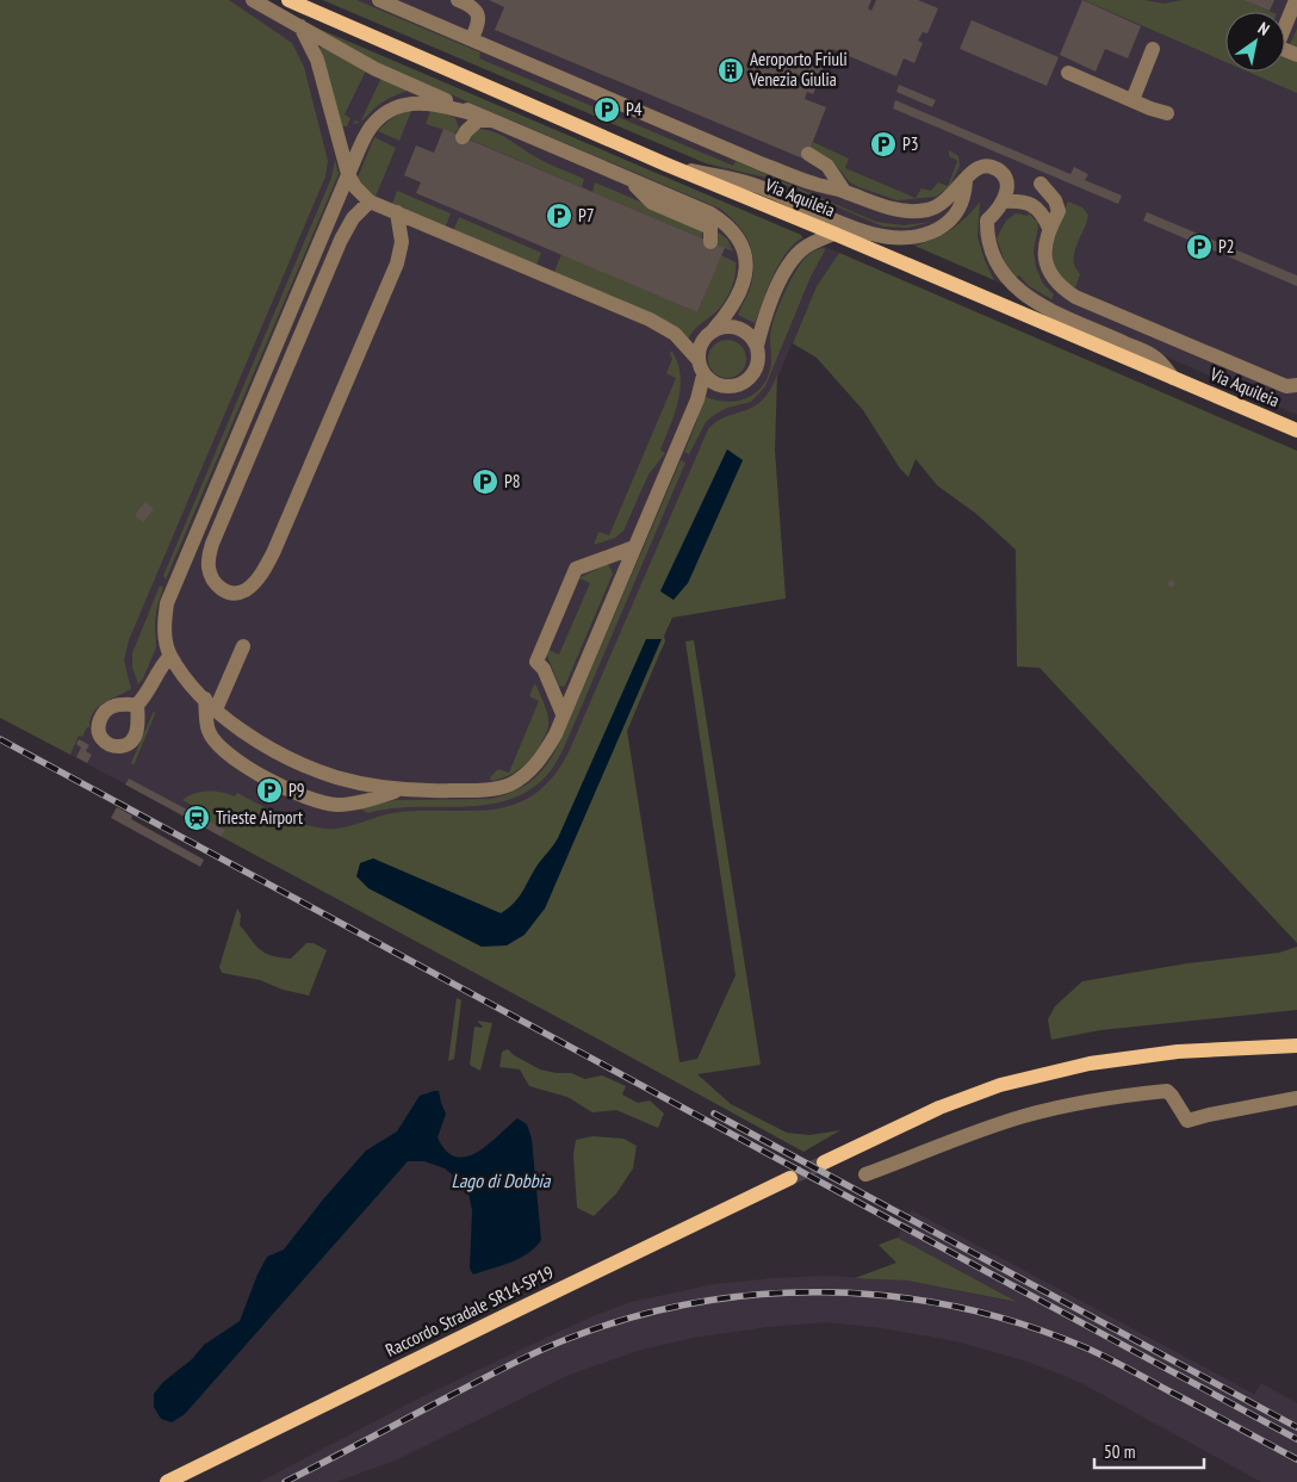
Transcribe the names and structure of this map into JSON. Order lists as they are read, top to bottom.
{
  "streets": {
    "main road": ["Via Aquileia", "Raccordo Stradale SR14-SP19"]
  },
  "water": ["Lago di Dobbia"],
  "places": {
    "building": ["Aeroporto Friuli Venezia Giulia"],
    "parking": [
      "P4",
      "P3",
      "P7",
      "P2",
      "P8",
      "P9"
    ],
    "station": ["Trieste Airport"]
  },
  "scale_bar": "50 m",
  "north": "top right"
}
